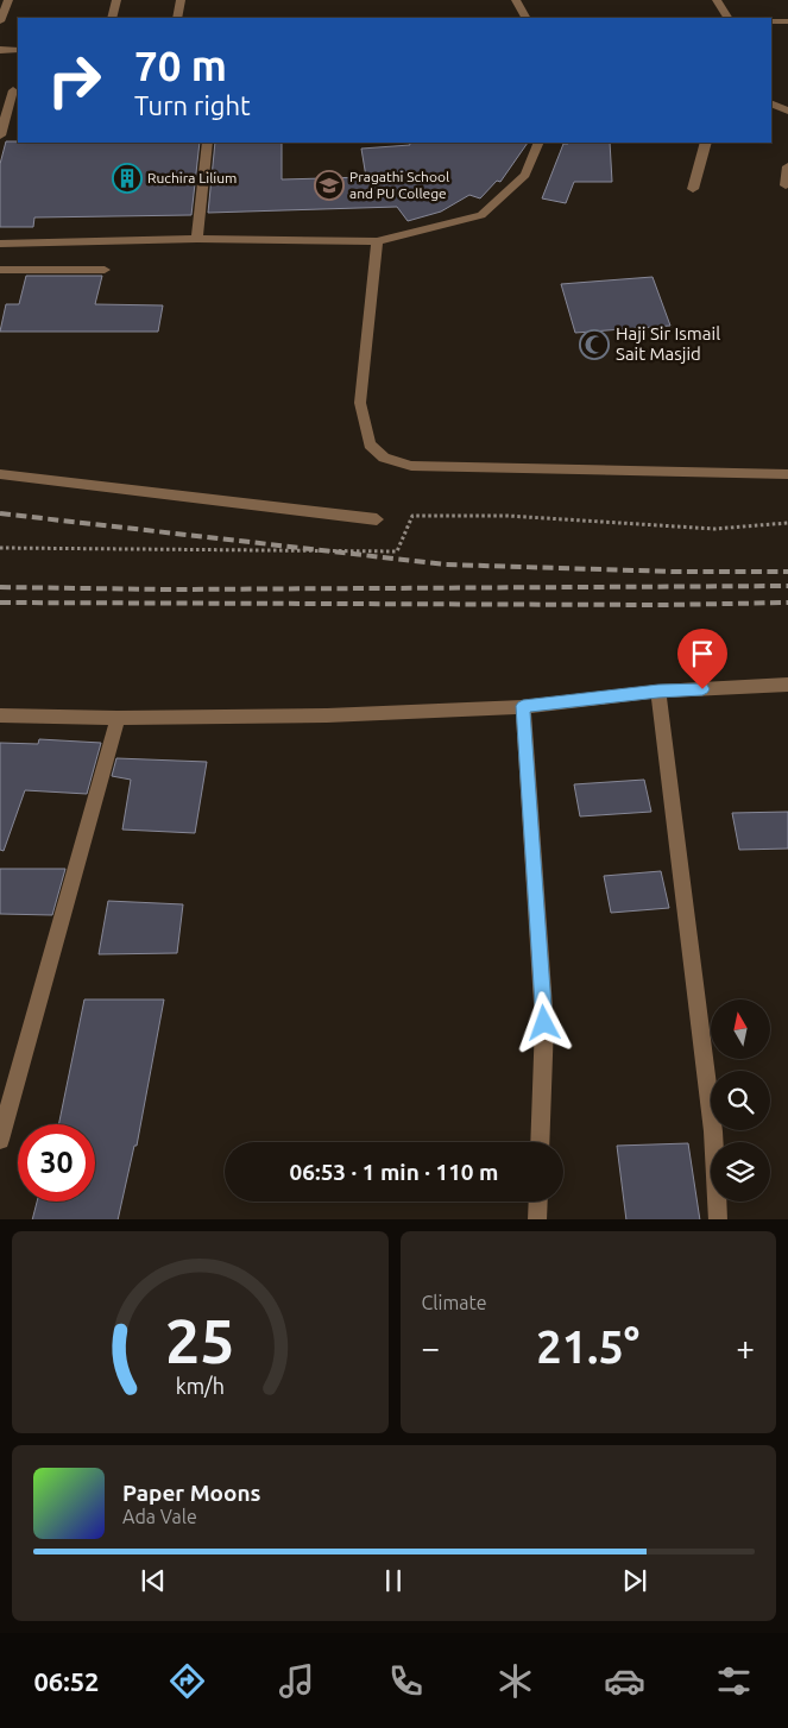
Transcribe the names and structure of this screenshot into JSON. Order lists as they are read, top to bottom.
{
  "places": {
    "building": ["Ruchira Lilium"],
    "school or university": ["Pragathi School and PU College"],
    "mosque": ["Haji Sir Ismail Sait Masjid"]
  },
  "north": "top",
  "page": {
    "turn": ["70 m", "Turn right"],
    "limit": "30",
    "trip": "06:53 · 1 min · 110 m",
    "tile": "Climate",
    "heat": ["−", "21.5°", "+"],
    "song": ["Paper Moons", "Ada Vale"],
    "tabs": "06:52",
    "gauge": ["25", "km/h"]
  }
}
